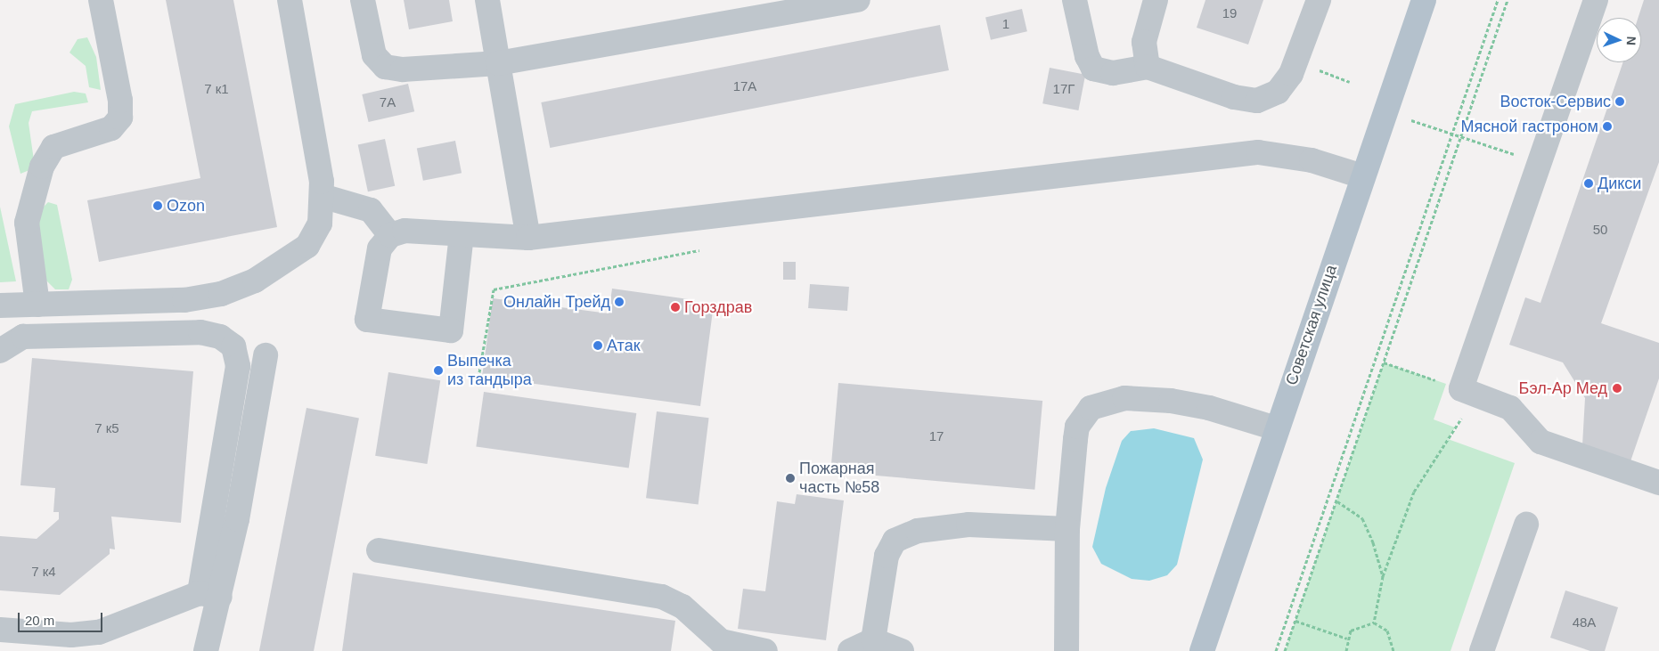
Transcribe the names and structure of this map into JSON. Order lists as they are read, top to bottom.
{
  "streets": {
    "main road": ["Советская улица"]
  },
  "places": [
    "Восток-Сервис",
    "Мясной гастроном",
    "Дикси",
    "Ozon",
    "Онлайн Трейд",
    "Горздрав",
    "Атак",
    "Выпечка из тандыра",
    "Бэл-Ар Мед",
    "Пожарная часть №58"
  ],
  "house_numbers": [
    "19",
    "1",
    "17А",
    "7 к1",
    "17Г",
    "7А",
    "50",
    "7 к5",
    "17",
    "7 к4",
    "48А"
  ],
  "scale_bar": "20 m",
  "north": "right"
}
